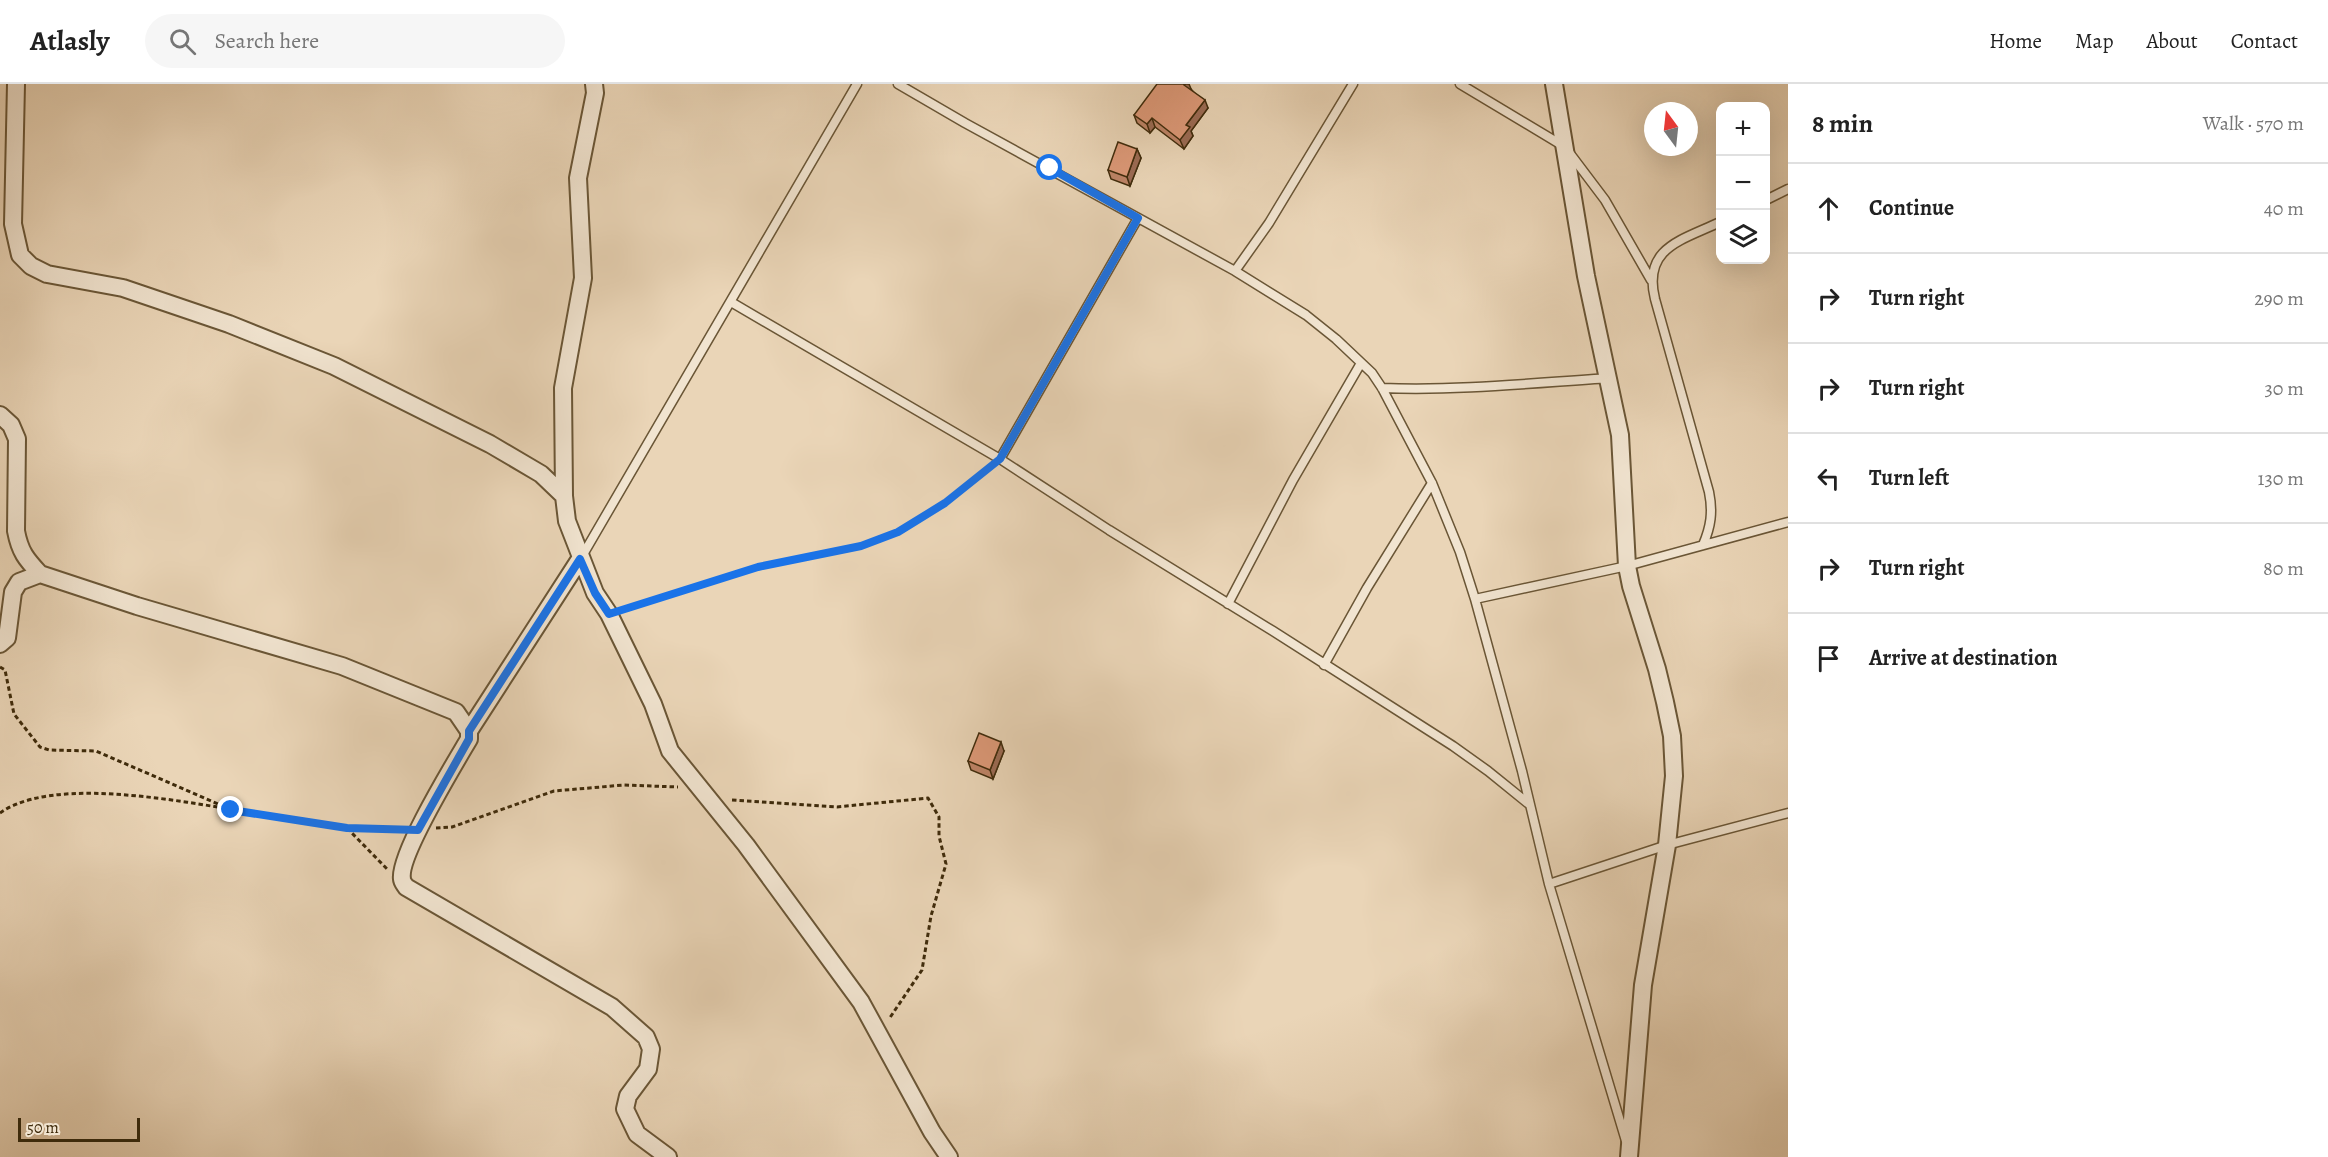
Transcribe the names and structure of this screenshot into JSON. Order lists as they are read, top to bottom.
{
  "scale_bar": "50 m",
  "north": "top",
  "page": {
    "header": "Atlasly",
    "search": "Search here",
    "nav": [
      "Home",
      "Map",
      "About",
      "Contact"
    ],
    "heading": ["8 min", "Walk · 570 m"],
    "map_buttons": ["+", "−"],
    "list": [
      ["Continue", "40 m"],
      ["Turn right", "290 m"],
      ["Turn right", "30 m"],
      ["Turn left", "130 m"],
      ["Turn right", "80 m"],
      "Arrive at destination"
    ],
    "scale": "50 m"
  }
}
